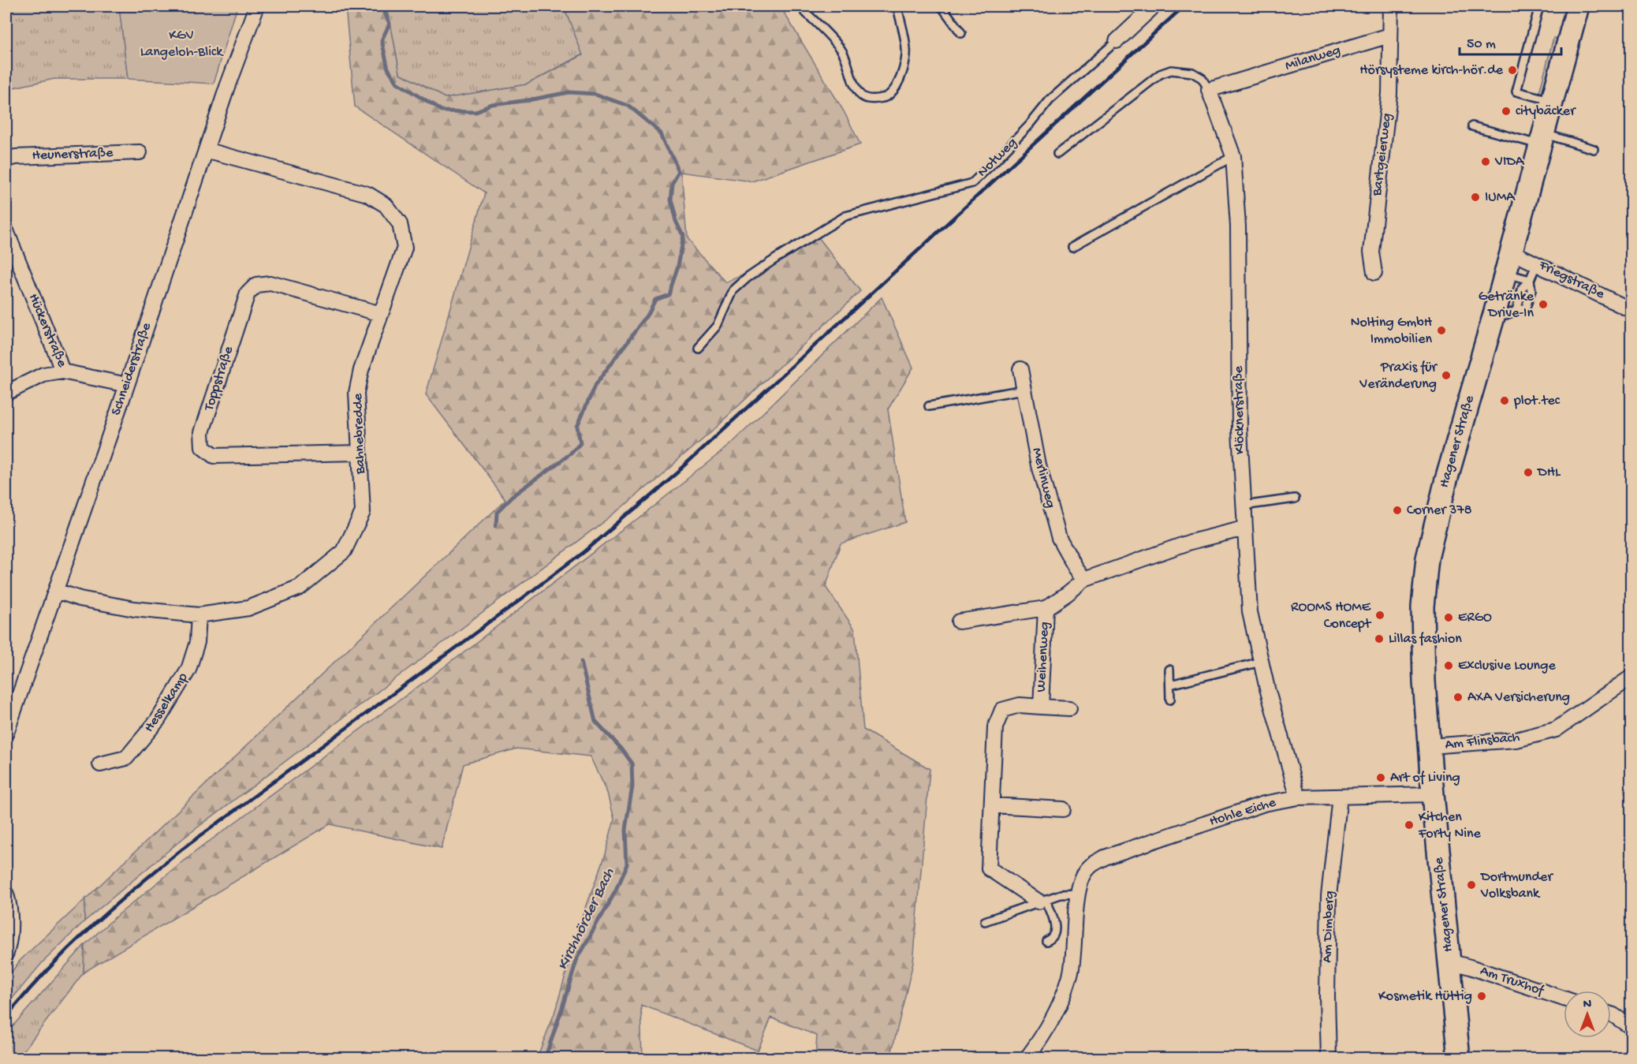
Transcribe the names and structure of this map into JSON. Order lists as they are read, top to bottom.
{
  "streets": {
    "main road": ["Hagener Straße"],
    "street": [
      "Milanweg",
      "Heunerstraße",
      "Bartgeierweg",
      "Notweg",
      "Friegstraße",
      "Hückerstraße",
      "Schneiderstraße",
      "Toppstraße",
      "Klöcknerstraße",
      "Bahnebredde",
      "Merlinweg",
      "Weihenweg",
      "Hesselkamp",
      "Am Flinsbach",
      "Hohle Eiche",
      "Am Dimberg",
      "Am Truxhof"
    ]
  },
  "crossings": [
    ["Milanweg", "Bartgeierweg"],
    ["Milanweg", "Klöcknerstraße"],
    ["Friegstraße", "Hagener Straße"],
    ["Hückerstraße", "Schneiderstraße"],
    ["Schneiderstraße", "Bahnebredde"],
    ["Toppstraße", "Bahnebredde"],
    ["Klöcknerstraße", "Hohle Eiche"],
    ["Bahnebredde", "Hesselkamp"],
    ["Hagener Straße", "Am Flinsbach"],
    ["Hagener Straße", "Hohle Eiche"],
    ["Hagener Straße", "Am Truxhof"],
    ["Hohle Eiche", "Am Dimberg"]
  ],
  "water": ["Kirchhörder Bach"],
  "parks": ["KGV Langeloh-Blick"],
  "places": [
    "Hörsysteme kirch-hör.de",
    "citybäcker",
    "VIDA",
    "IUMA",
    "Getränke Drive-In",
    "Nolting GmbH Immobilien",
    "Praxis für Veränderung",
    "plot.tec",
    "DHL",
    "Corner 378",
    "ROOMS HOME Concept",
    "ERGO",
    "Lillas fashion",
    "Exclusive Lounge",
    "AXA Versicherung",
    "Art of Living",
    "Kitchen Forty Nine",
    "Dortmunder Volksbank",
    "Kosmetik Hüttig"
  ],
  "scale_bar": "50 m",
  "north": "top"
}
